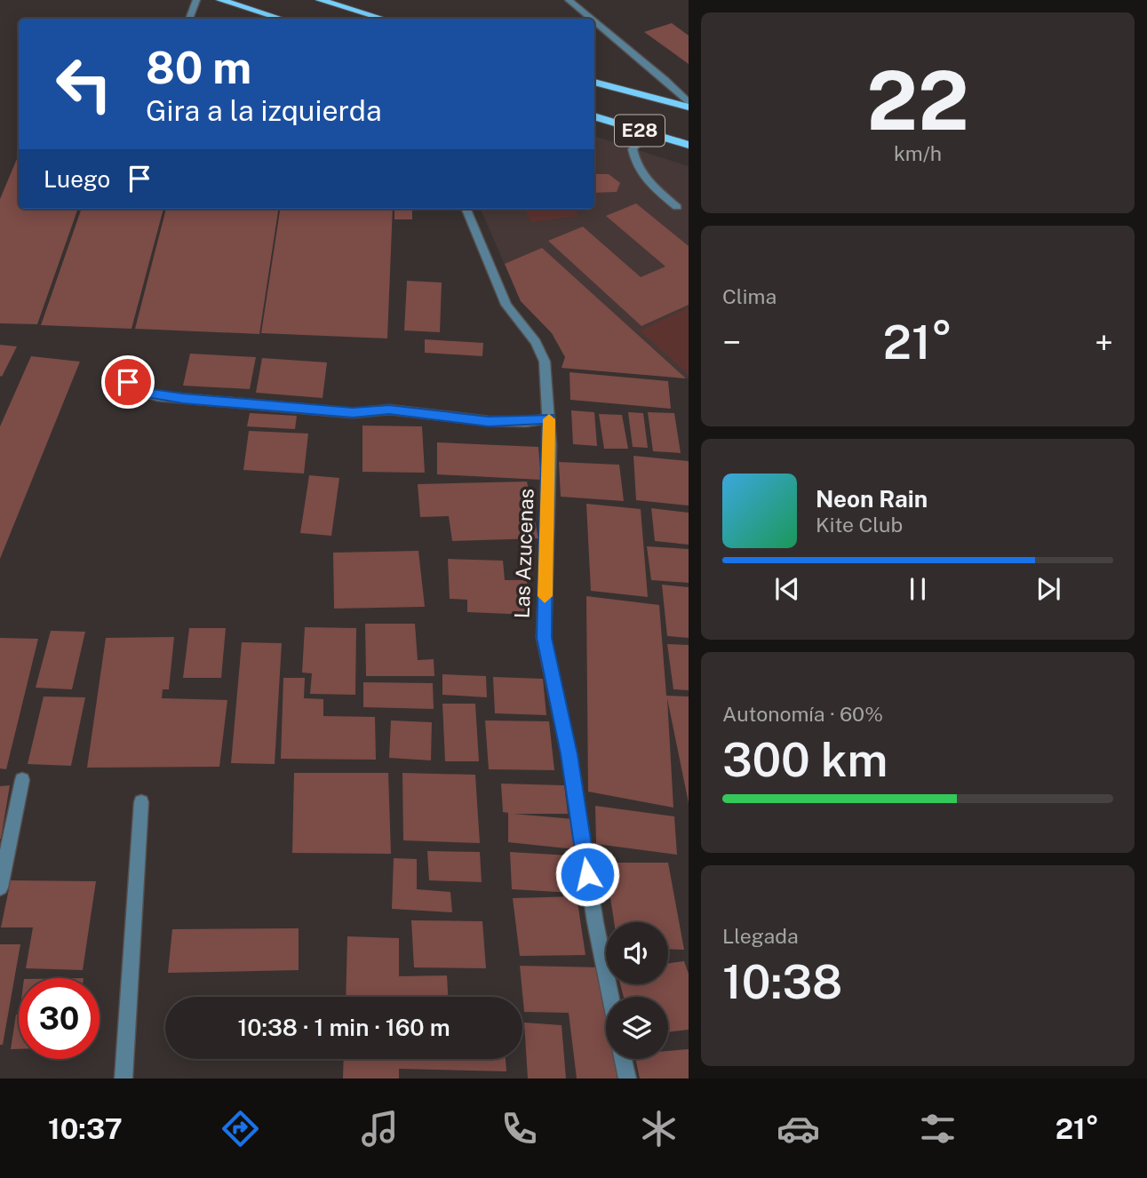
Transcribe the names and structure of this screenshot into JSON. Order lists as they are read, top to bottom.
{
  "streets": {
    "main road": ["E28"],
    "street": ["Las Azucenas"]
  },
  "page": {
    "tile": [
      ["22", "km/h"],
      "Clima",
      ["Autonomía · 60%", "300 km"],
      ["Llegada", "10:38"]
    ],
    "turn": ["80 m", "Gira a la izquierda"],
    "then": "Luego",
    "heat": ["−", "21°", "+"],
    "song": ["Neon Rain", "Kite Club"],
    "limit": "30",
    "trip": "10:38 · 1 min · 160 m",
    "tabs": ["10:37", "21°"]
  }
}
